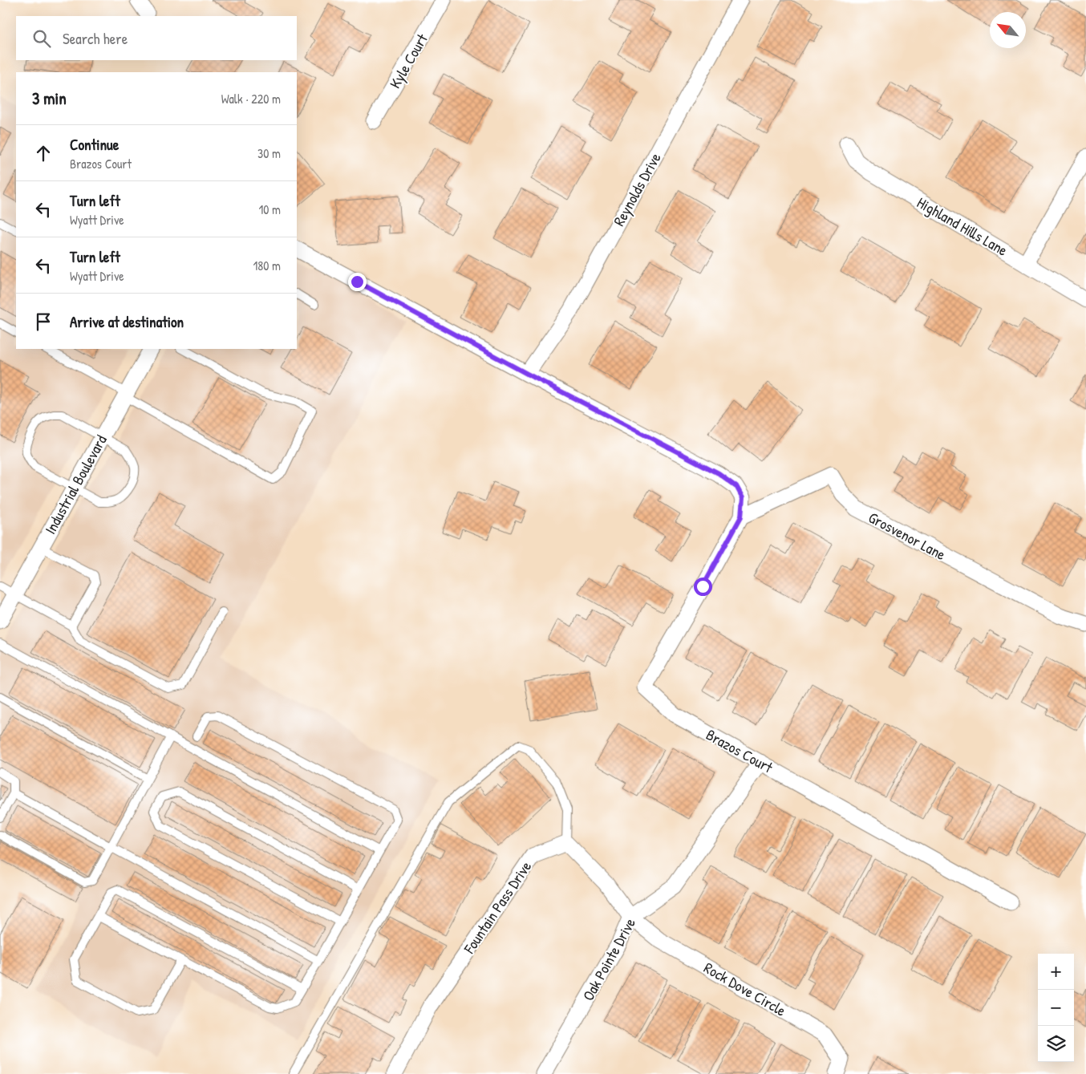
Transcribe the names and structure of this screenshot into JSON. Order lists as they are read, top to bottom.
{
  "streets": {
    "street": [
      "Kyle Court",
      "Reynolds Drive",
      "Highland Hills Lane",
      "Industrial Boulevard",
      "Grosvenor Lane",
      "Brazos Court",
      "Fountain Pass Drive",
      "Oak Pointe Drive",
      "Rock Dove Circle"
    ]
  },
  "crossings": [
    ["Grosvenor Lane", "Brazos Court"],
    ["Brazos Court", "Oak Pointe Drive"],
    ["Oak Pointe Drive", "Rock Dove Circle"]
  ],
  "north": "top left",
  "page": {
    "search": "Search here",
    "heading": ["3 min", "Walk · 220 m"],
    "list": [
      ["Continue", "Brazos Court", "30 m"],
      ["Turn left", "Wyatt Drive", "10 m"],
      ["Turn left", "Wyatt Drive", "180 m"],
      "Arrive at destination"
    ],
    "map_buttons": ["+", "−"]
  }
}
